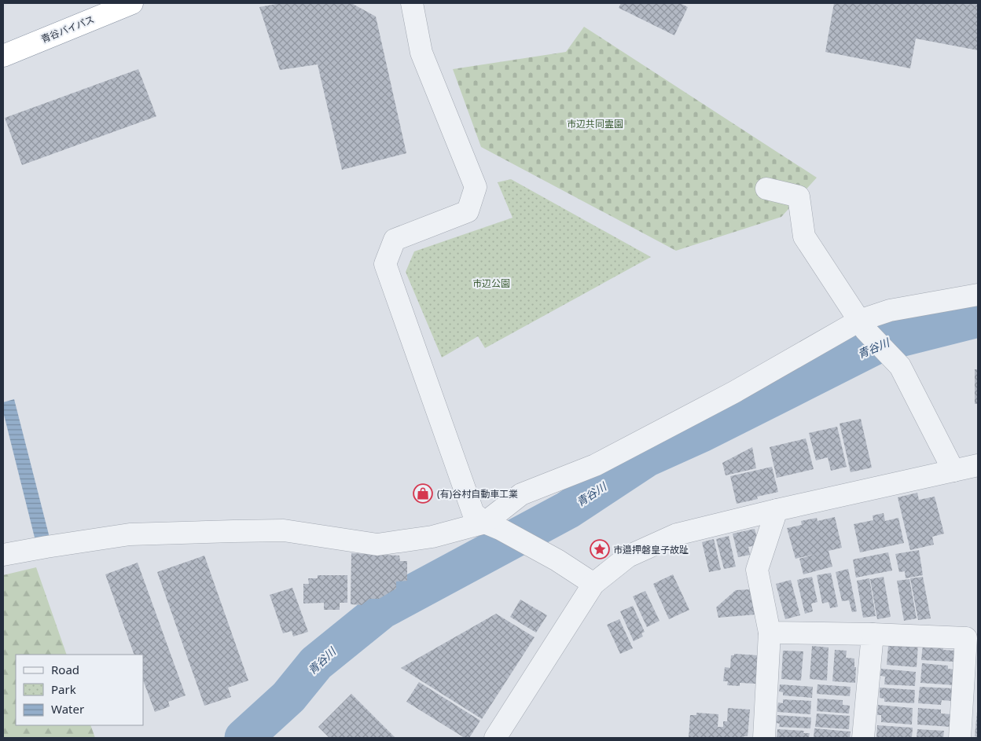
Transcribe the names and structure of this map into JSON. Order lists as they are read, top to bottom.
{
  "streets": {
    "highway": ["青谷バイパス"]
  },
  "water": ["青谷川"],
  "parks": ["市辺共同霊園", "市辺公園"],
  "places": {
    "shop": ["(有)谷村自動車工業"],
    "place": ["市邉押磐皇子故趾"]
  },
  "legend": ["Road", "Park", "Water"]
}
